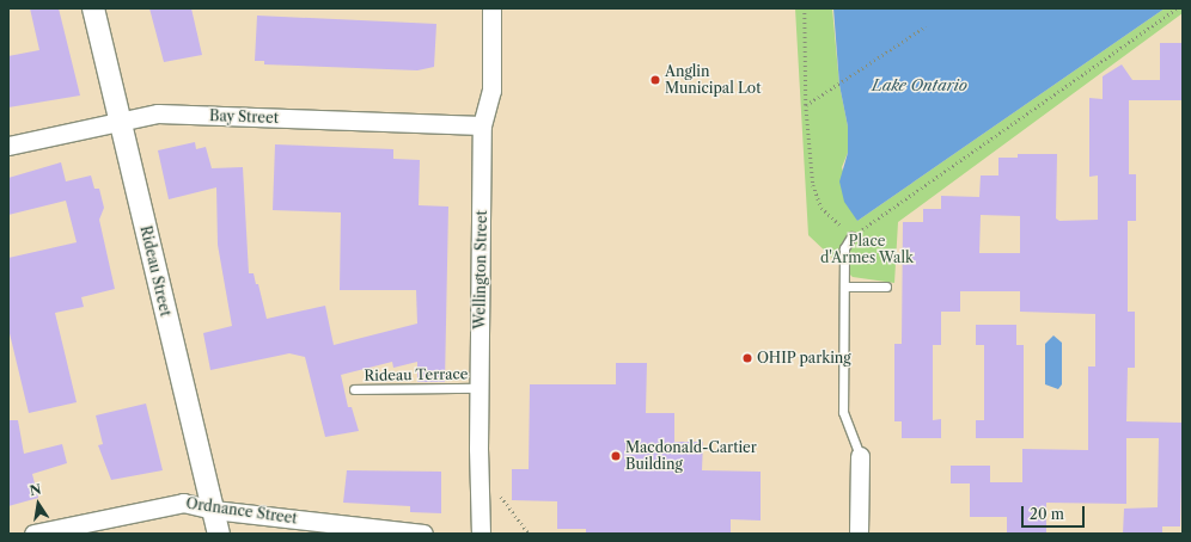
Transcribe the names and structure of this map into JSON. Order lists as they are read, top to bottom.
{
  "streets": {
    "street": [
      "Bay Street",
      "Wellington Street",
      "Rideau Street",
      "Ordnance Street"
    ],
    "lane": ["Rideau Terrace"]
  },
  "crossings": [
    ["Bay Street", "Wellington Street"],
    ["Bay Street", "Rideau Street"],
    ["Wellington Street", "Rideau Terrace"],
    ["Rideau Street", "Ordnance Street"]
  ],
  "water": ["Lake Ontario"],
  "parks": ["Place d'Armes Walk"],
  "places": ["Anglin Municipal Lot", "OHIP parking", "Macdonald-Cartier Building"],
  "scale_bar": "20 m",
  "north": "top"
}
